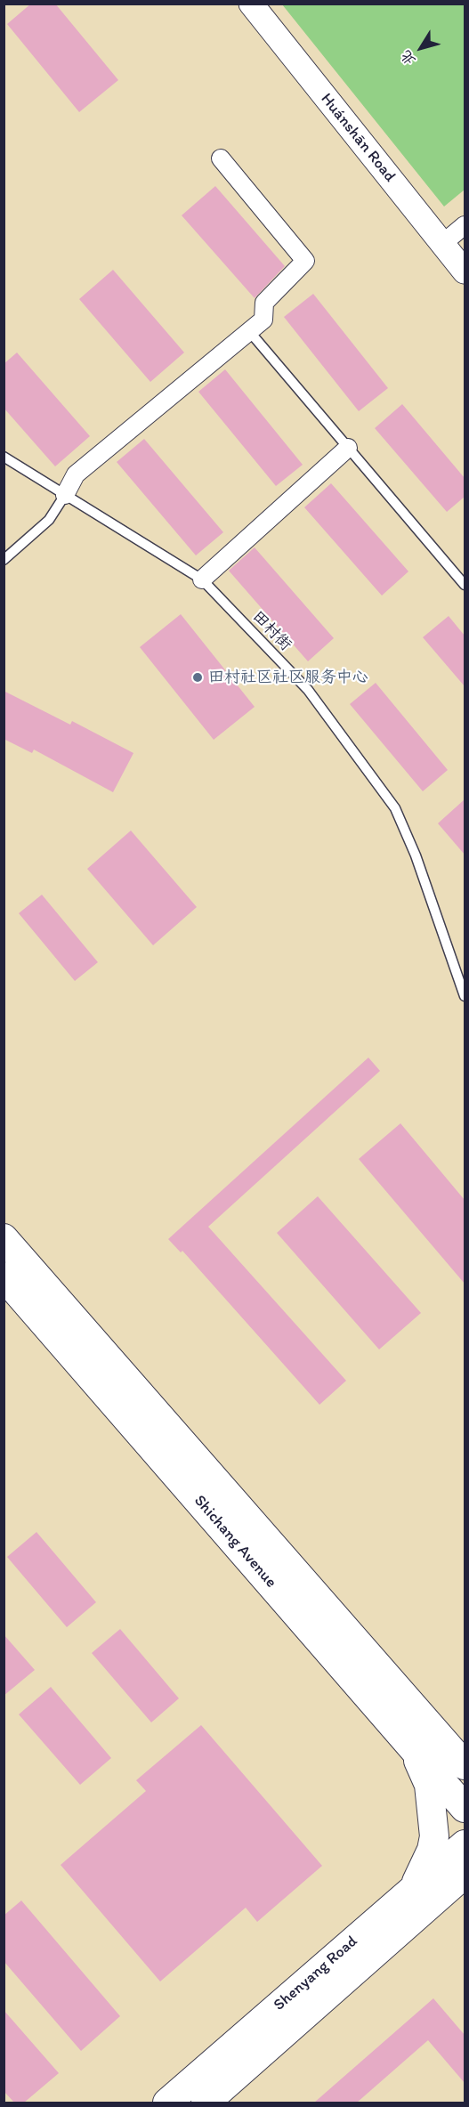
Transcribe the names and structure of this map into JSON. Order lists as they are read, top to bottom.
{
  "streets": {
    "main road": ["Huánshān Road", "Shichang Avenue", "Shenyang Road"],
    "lane": ["田村街"]
  },
  "places": ["田村社区社区服务中心"],
  "north": "bottom left"
}
